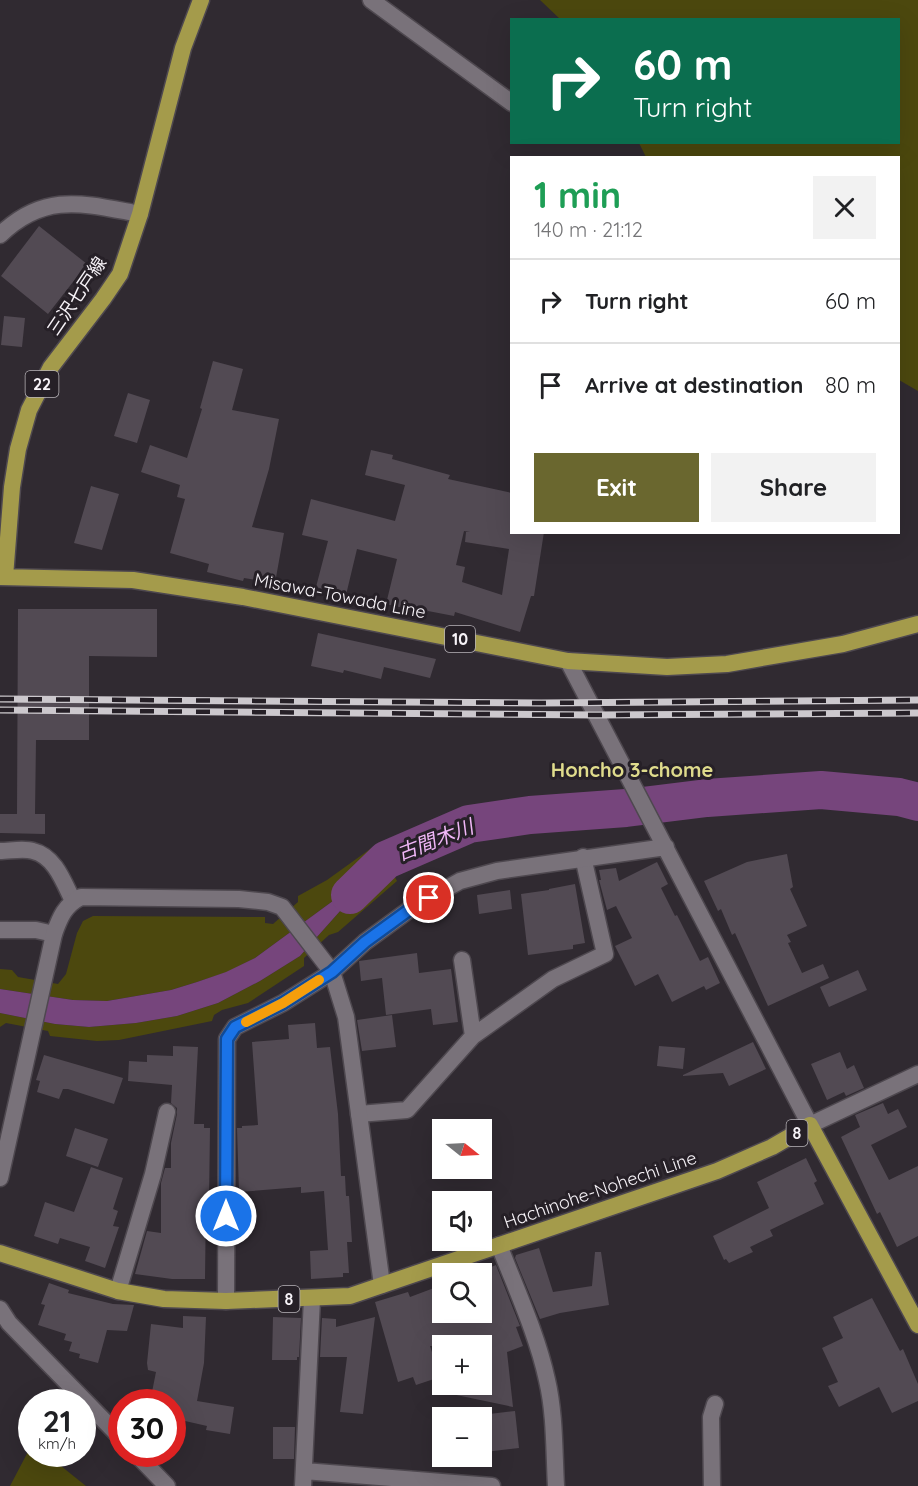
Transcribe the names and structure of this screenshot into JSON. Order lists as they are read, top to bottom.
{
  "streets": {
    "main road": [
      "三沢七戸線",
      "22",
      "Misawa-Towada Line",
      "10",
      "8",
      "Hachinohe-Nohechi Line"
    ]
  },
  "crossings": [
    ["三沢七戸線", "Misawa-Towada Line"],
    ["8", "Hachinohe-Nohechi Line"]
  ],
  "districts": ["Honcho 3-chome"],
  "water": ["古間木川"],
  "north": "right",
  "page": {
    "turn": ["60 m", "Turn right"],
    "heading": ["1 min", "140 m · 21:12"],
    "list": [
      {
        "name": "Turn right",
        "value": "60 m"
      },
      {
        "name": "Arrive at destination",
        "value": "80 m"
      }
    ],
    "buttons": ["Exit", "Share"],
    "map_buttons": ["+", "−"],
    "speed": "21 km/h",
    "limit": "30"
  }
}
